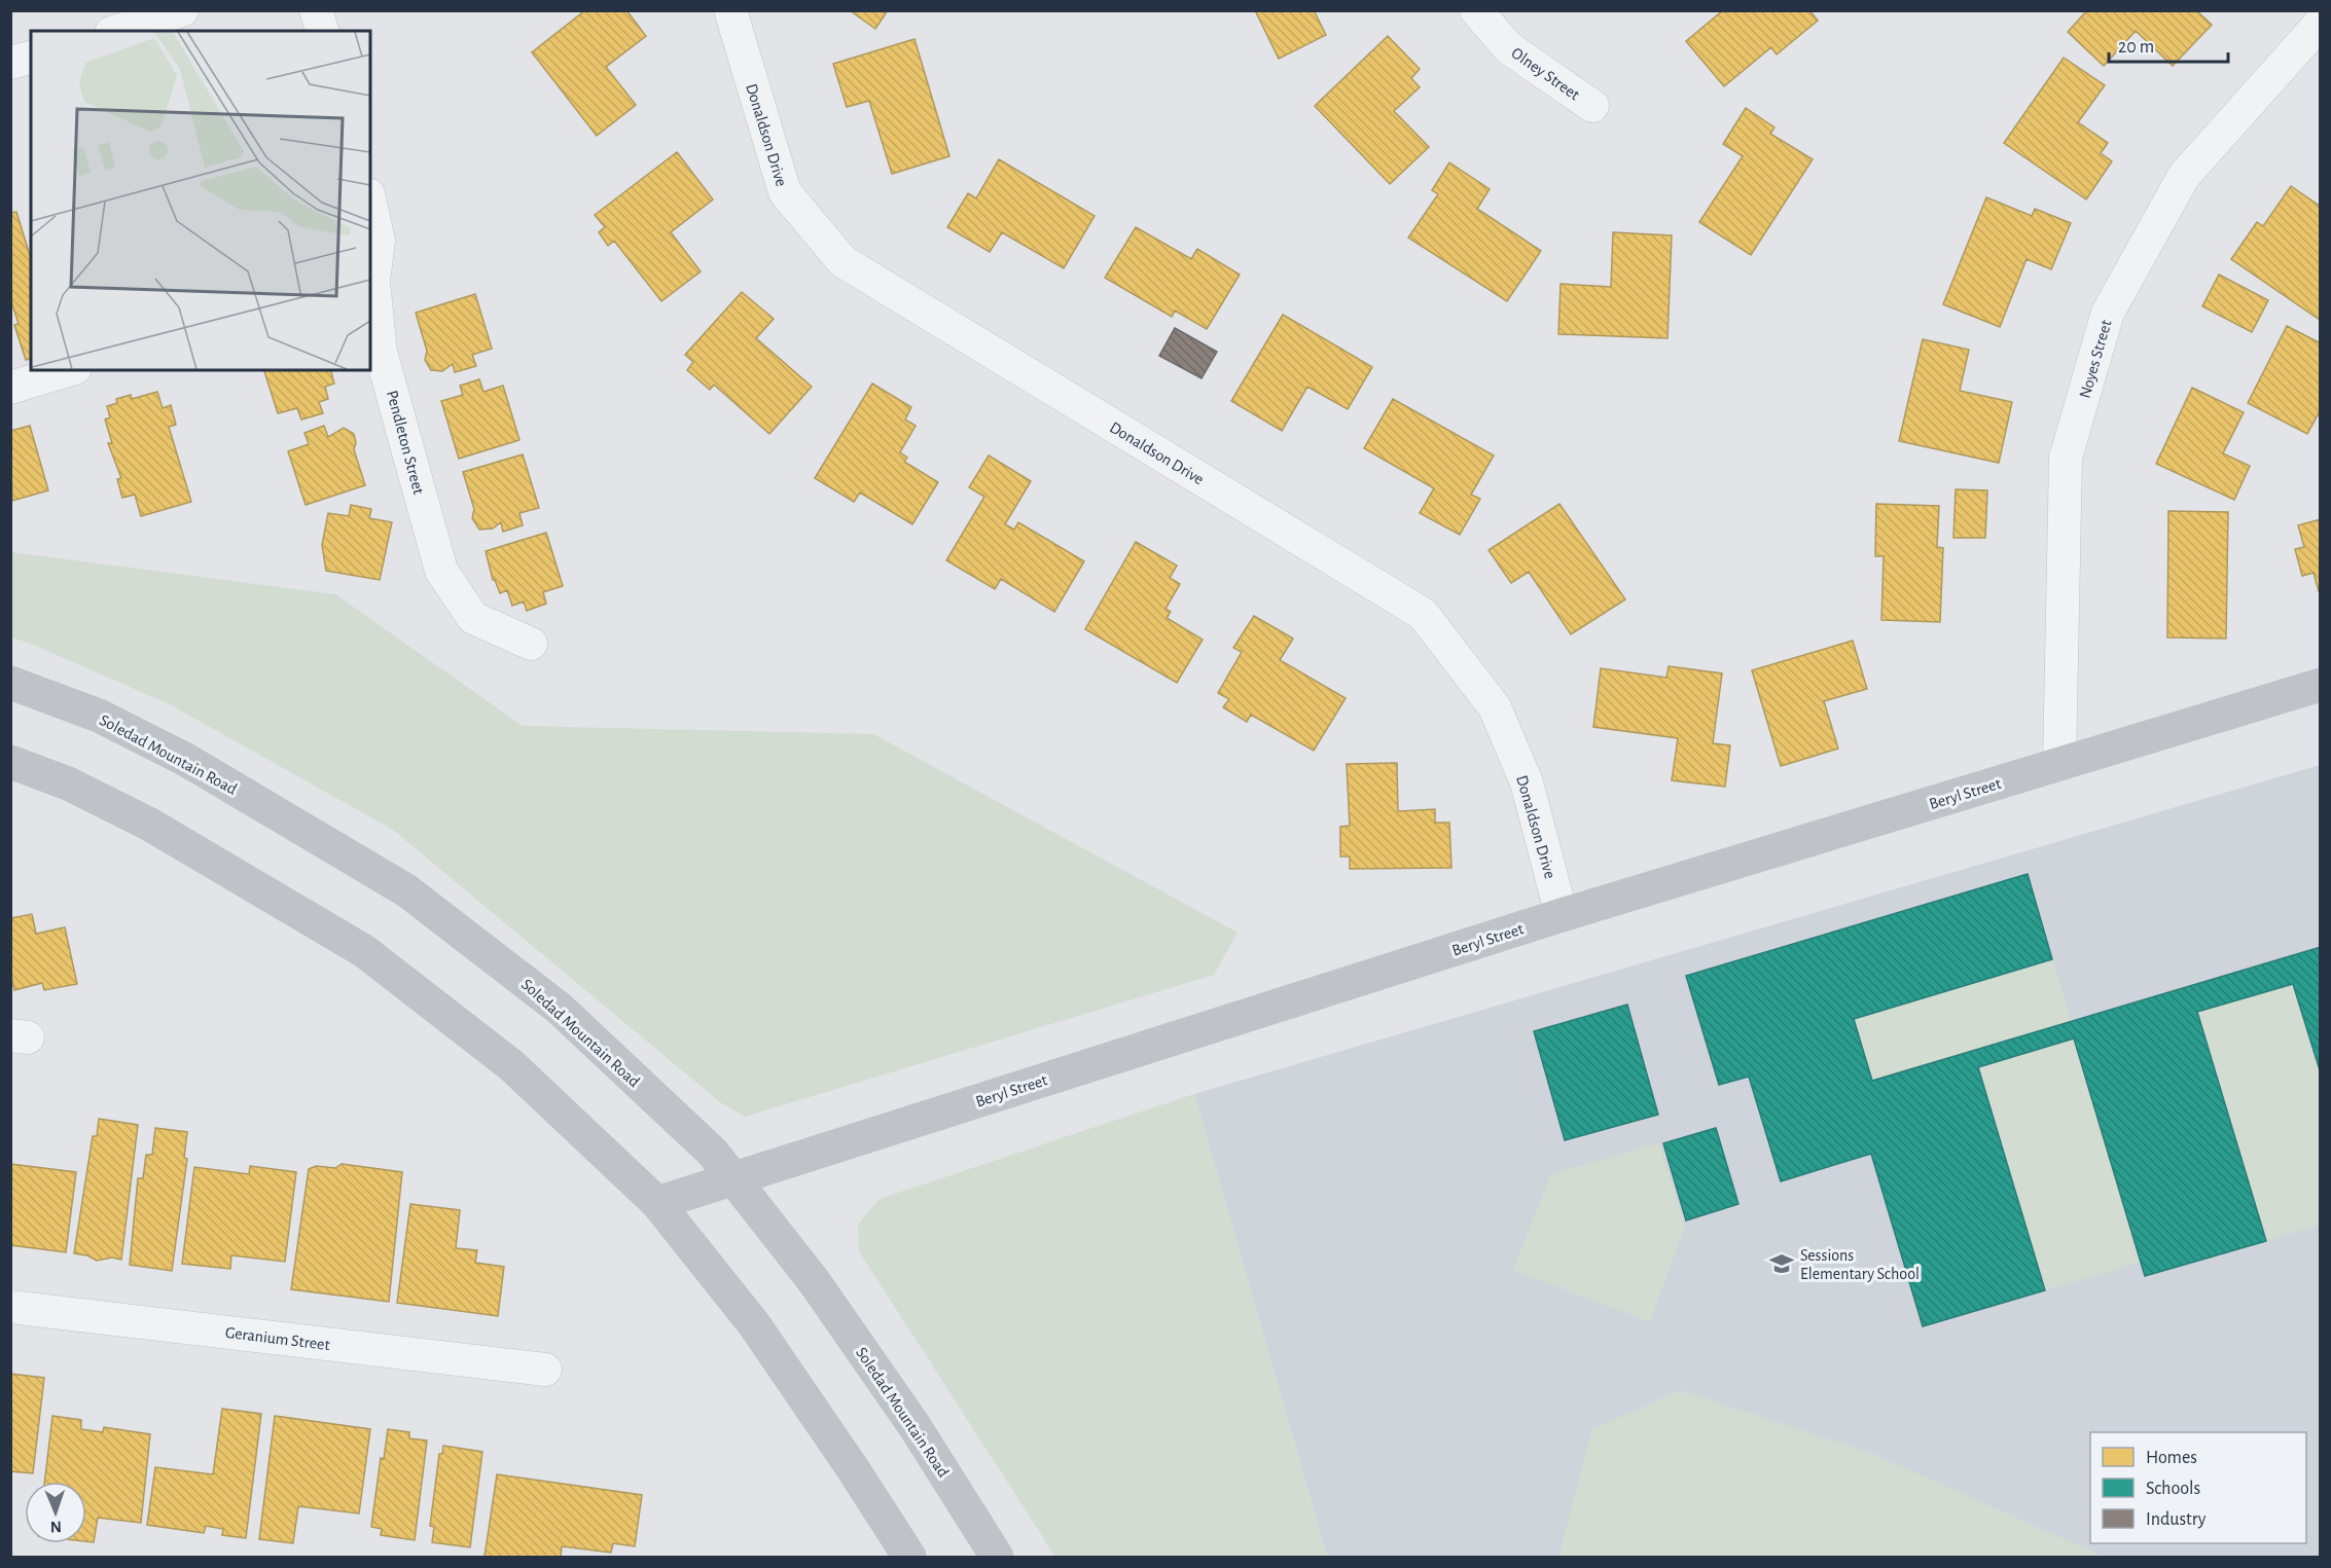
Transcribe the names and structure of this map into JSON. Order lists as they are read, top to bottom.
{
  "streets": {
    "main road": ["Soledad Mountain Road", "Beryl Street"],
    "street": [
      "Olney Street",
      "Donaldson Drive",
      "Noyes Street",
      "Pendleton Street",
      "Geranium Street"
    ]
  },
  "crossings": [
    ["Donaldson Drive", "Beryl Street"],
    ["Noyes Street", "Beryl Street"],
    ["Soledad Mountain Road", "Beryl Street"]
  ],
  "places": {
    "school or university": ["Sessions Elementary School"]
  },
  "legend": ["Homes", "Schools", "Industry"],
  "scale_bar": "20 m",
  "north": "bottom"
}
